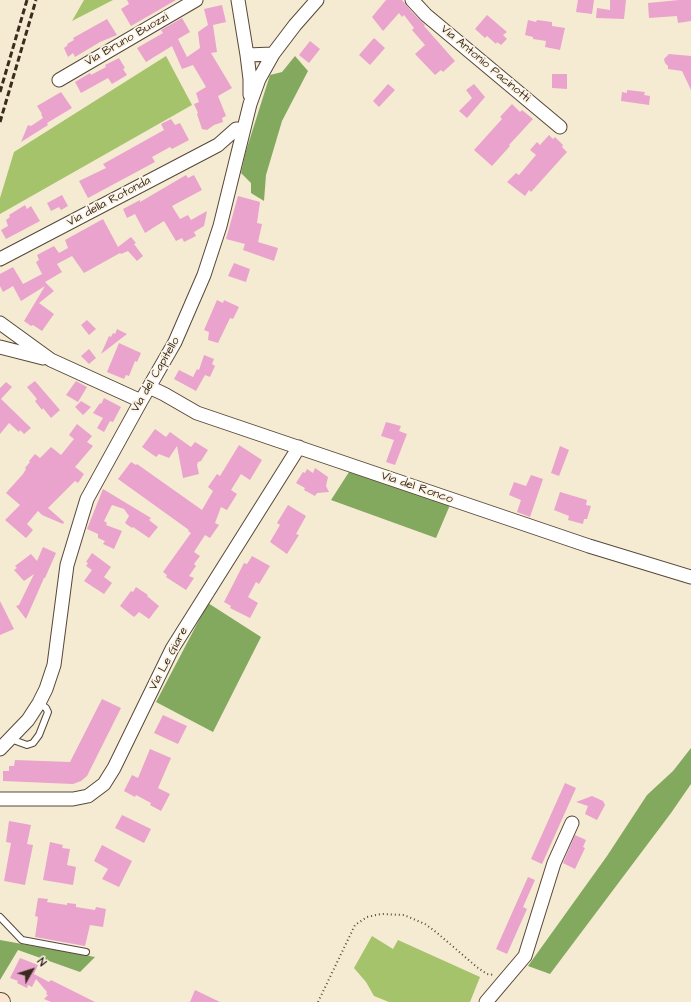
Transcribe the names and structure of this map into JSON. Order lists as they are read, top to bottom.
{
  "streets": {
    "street": [
      "Via Bruno Buozzi",
      "Via Antonio Pacinotti",
      "Via della Rotonda",
      "Via del Capitello",
      "Via del Ronco",
      "Via Le Giare"
    ]
  },
  "crossings": [
    ["Via della Rotonda", "Via del Capitello"],
    ["Via del Capitello", "Via del Ronco"],
    ["Via del Ronco", "Via Le Giare"]
  ],
  "north": "top right"
}
